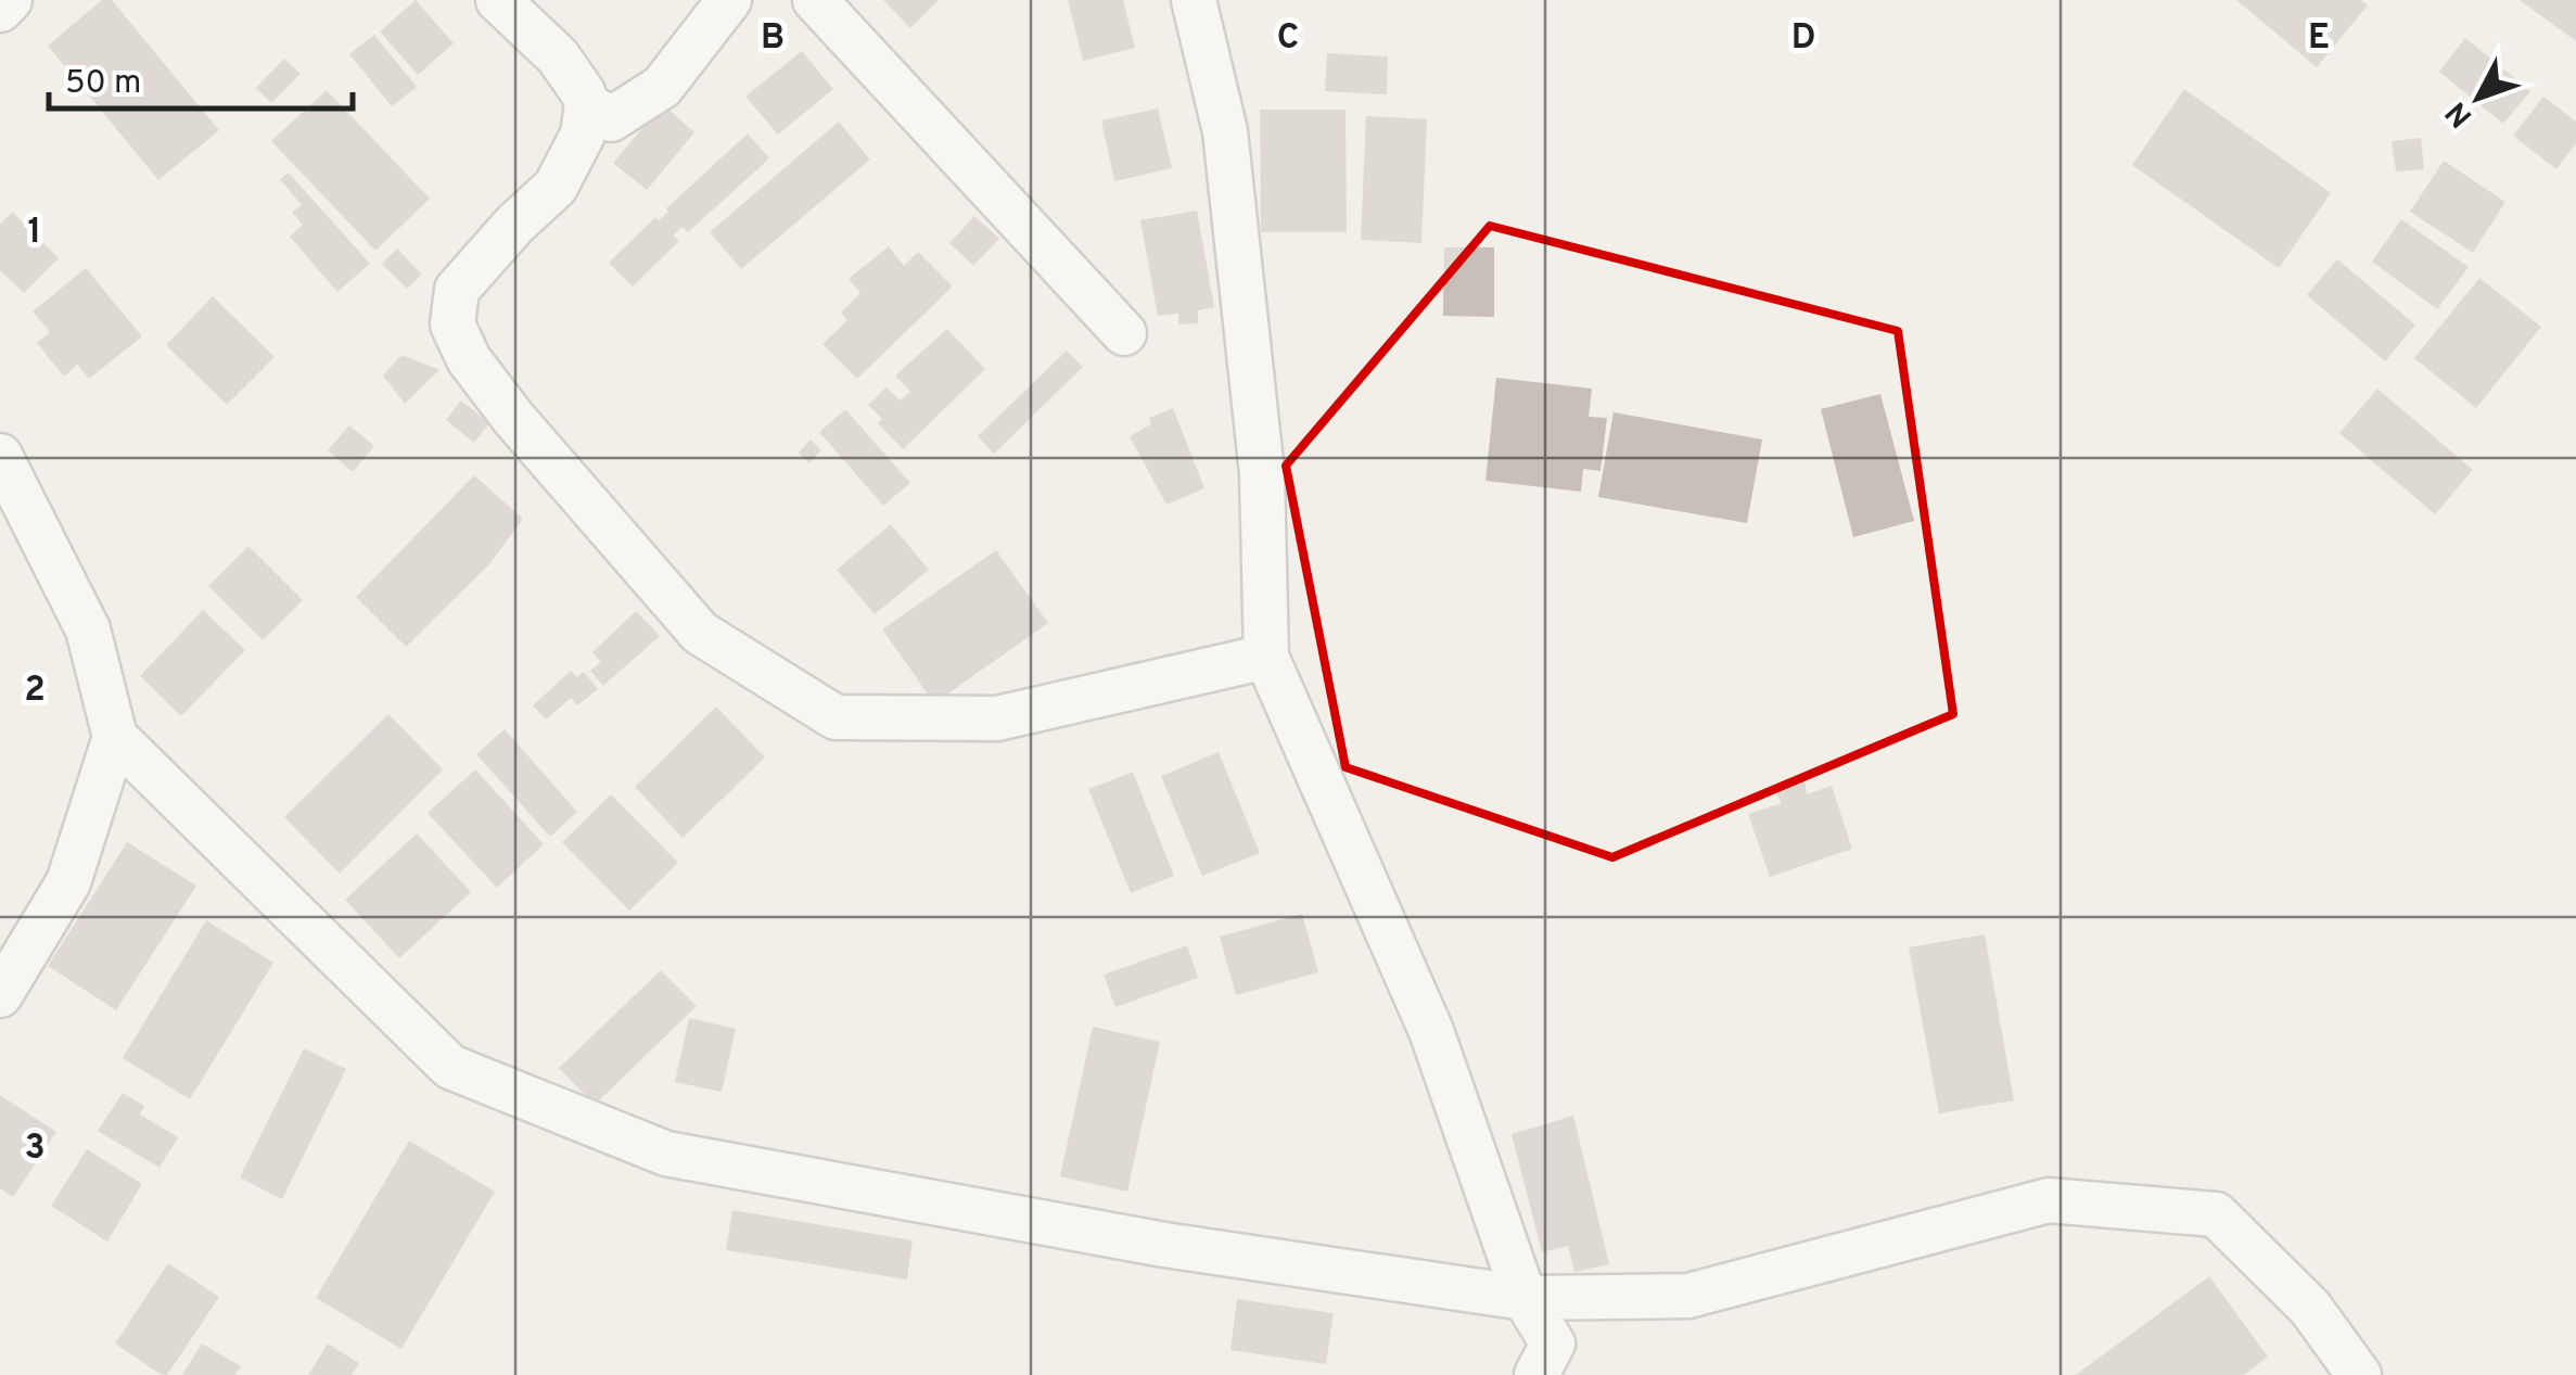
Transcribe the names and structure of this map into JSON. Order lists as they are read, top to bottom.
{
  "scale_bar": "50 m",
  "north": "bottom left",
  "grid": {
    "columns": [
      "B",
      "C",
      "D",
      "E"
    ],
    "rows": ["1", "2", "3"]
  }
}
